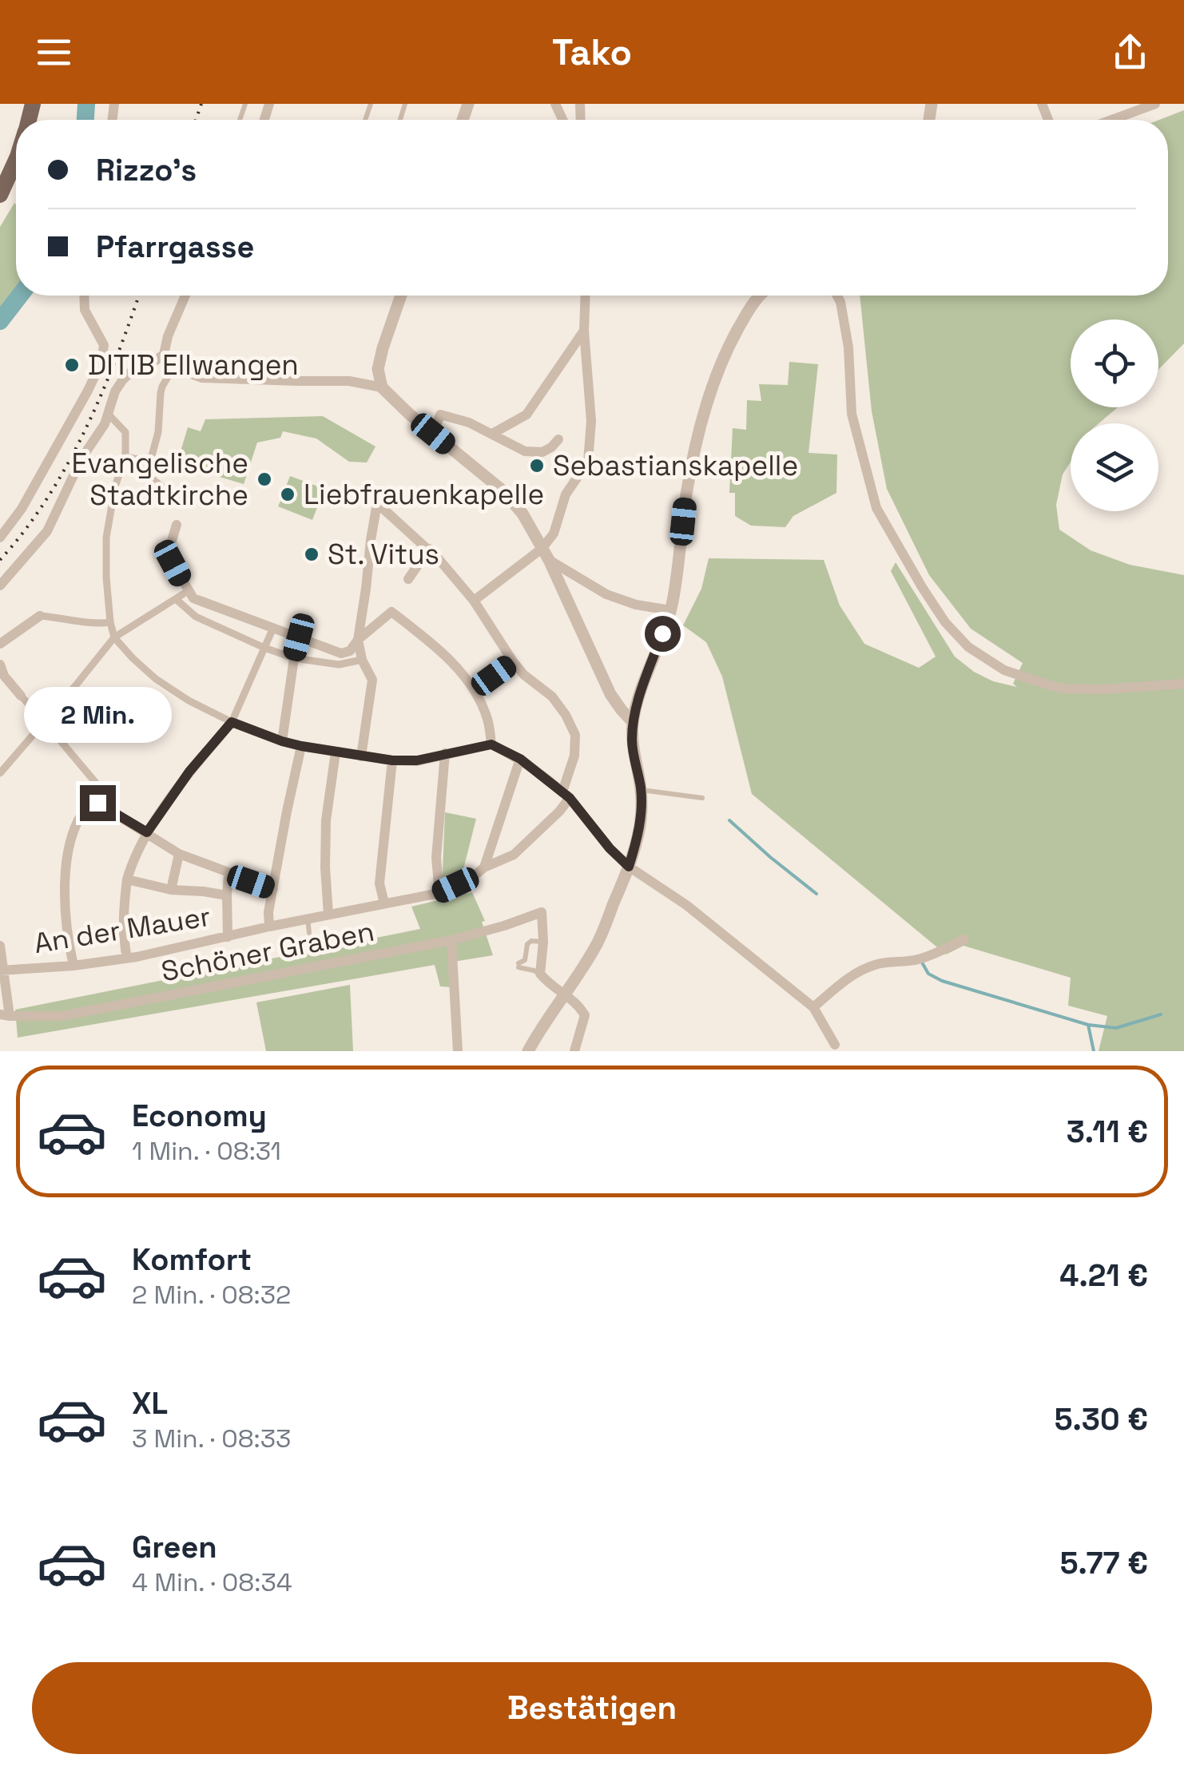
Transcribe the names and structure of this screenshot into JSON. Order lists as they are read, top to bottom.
{
  "streets": {
    "street": ["An der Mauer", "Schöner Graben"]
  },
  "places": [
    "DITIB Ellwangen",
    "Sebastianskapelle",
    "Evangelische Stadtkirche",
    "Liebfrauenkapelle",
    "St. Vitus"
  ],
  "page": {
    "header": "Tako",
    "banner": ["Rizzo's", "Pfarrgasse"],
    "bubble": "2 Min.",
    "list": [
      {
        "name": "Economy",
        "note": "1 Min. · 08:31",
        "value": "3.11 €"
      },
      {
        "name": "Komfort",
        "note": "2 Min. · 08:32",
        "value": "4.21 €"
      },
      {
        "name": "XL",
        "note": "3 Min. · 08:33",
        "value": "5.30 €"
      },
      {
        "name": "Green",
        "note": "4 Min. · 08:34",
        "value": "5.77 €"
      }
    ],
    "buttons": "Bestätigen"
  }
}
